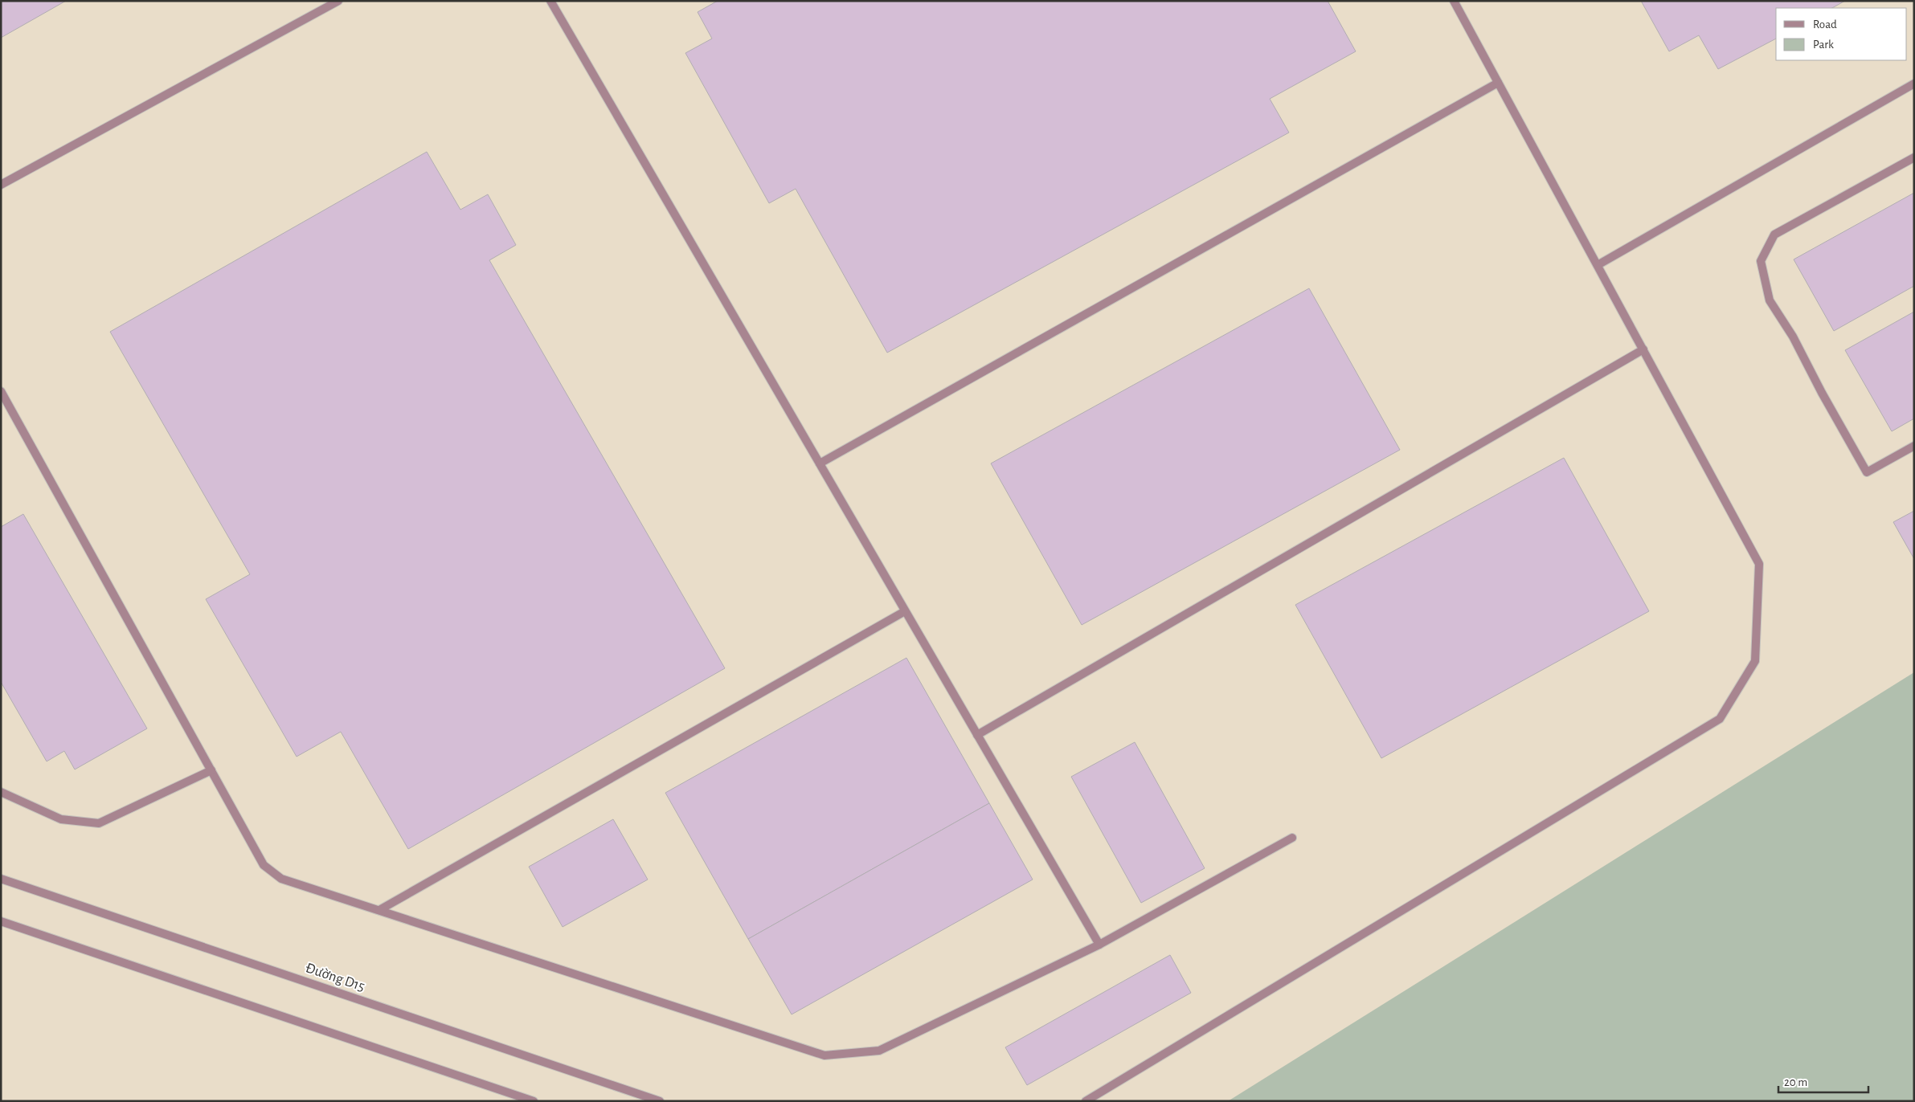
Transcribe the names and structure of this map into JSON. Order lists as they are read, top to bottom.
{
  "streets": {
    "street": ["Đường D15"]
  },
  "legend": ["Road", "Park"],
  "scale_bar": "20 m"
}
